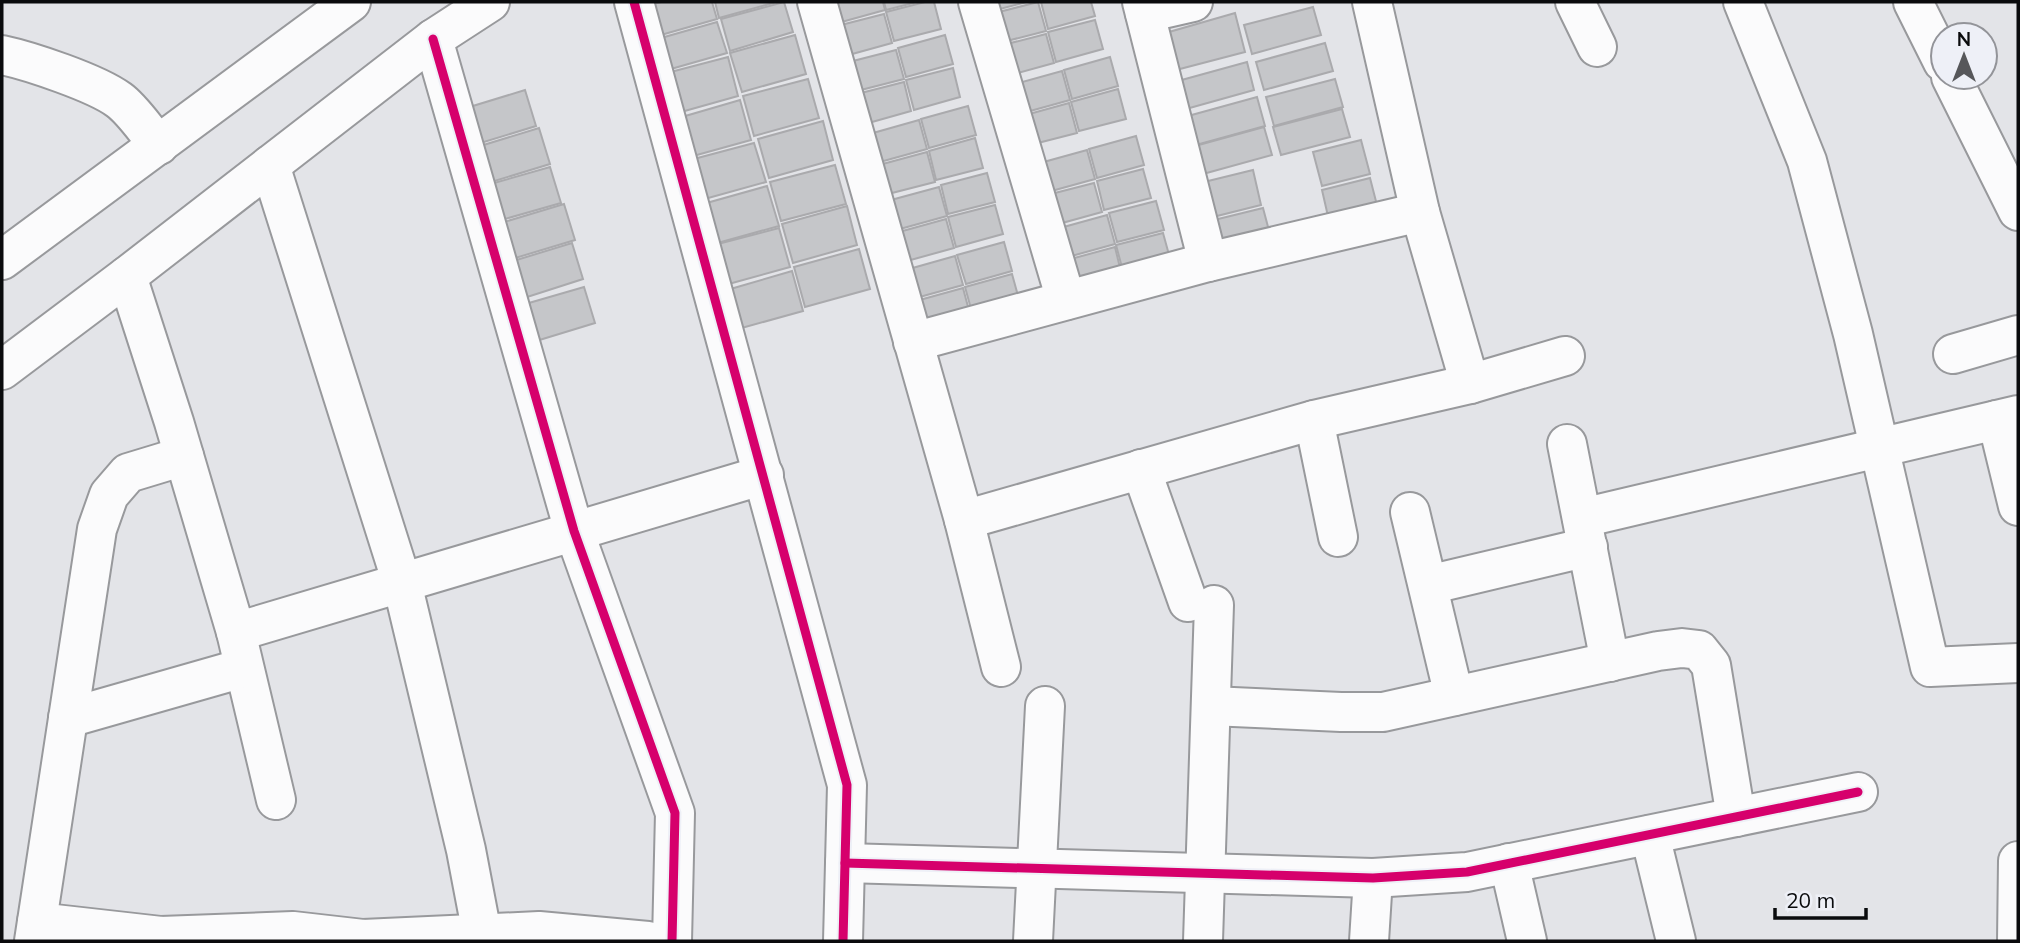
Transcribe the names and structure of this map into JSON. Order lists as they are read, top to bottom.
{
  "scale_bar": "20 m",
  "north": "top"
}
